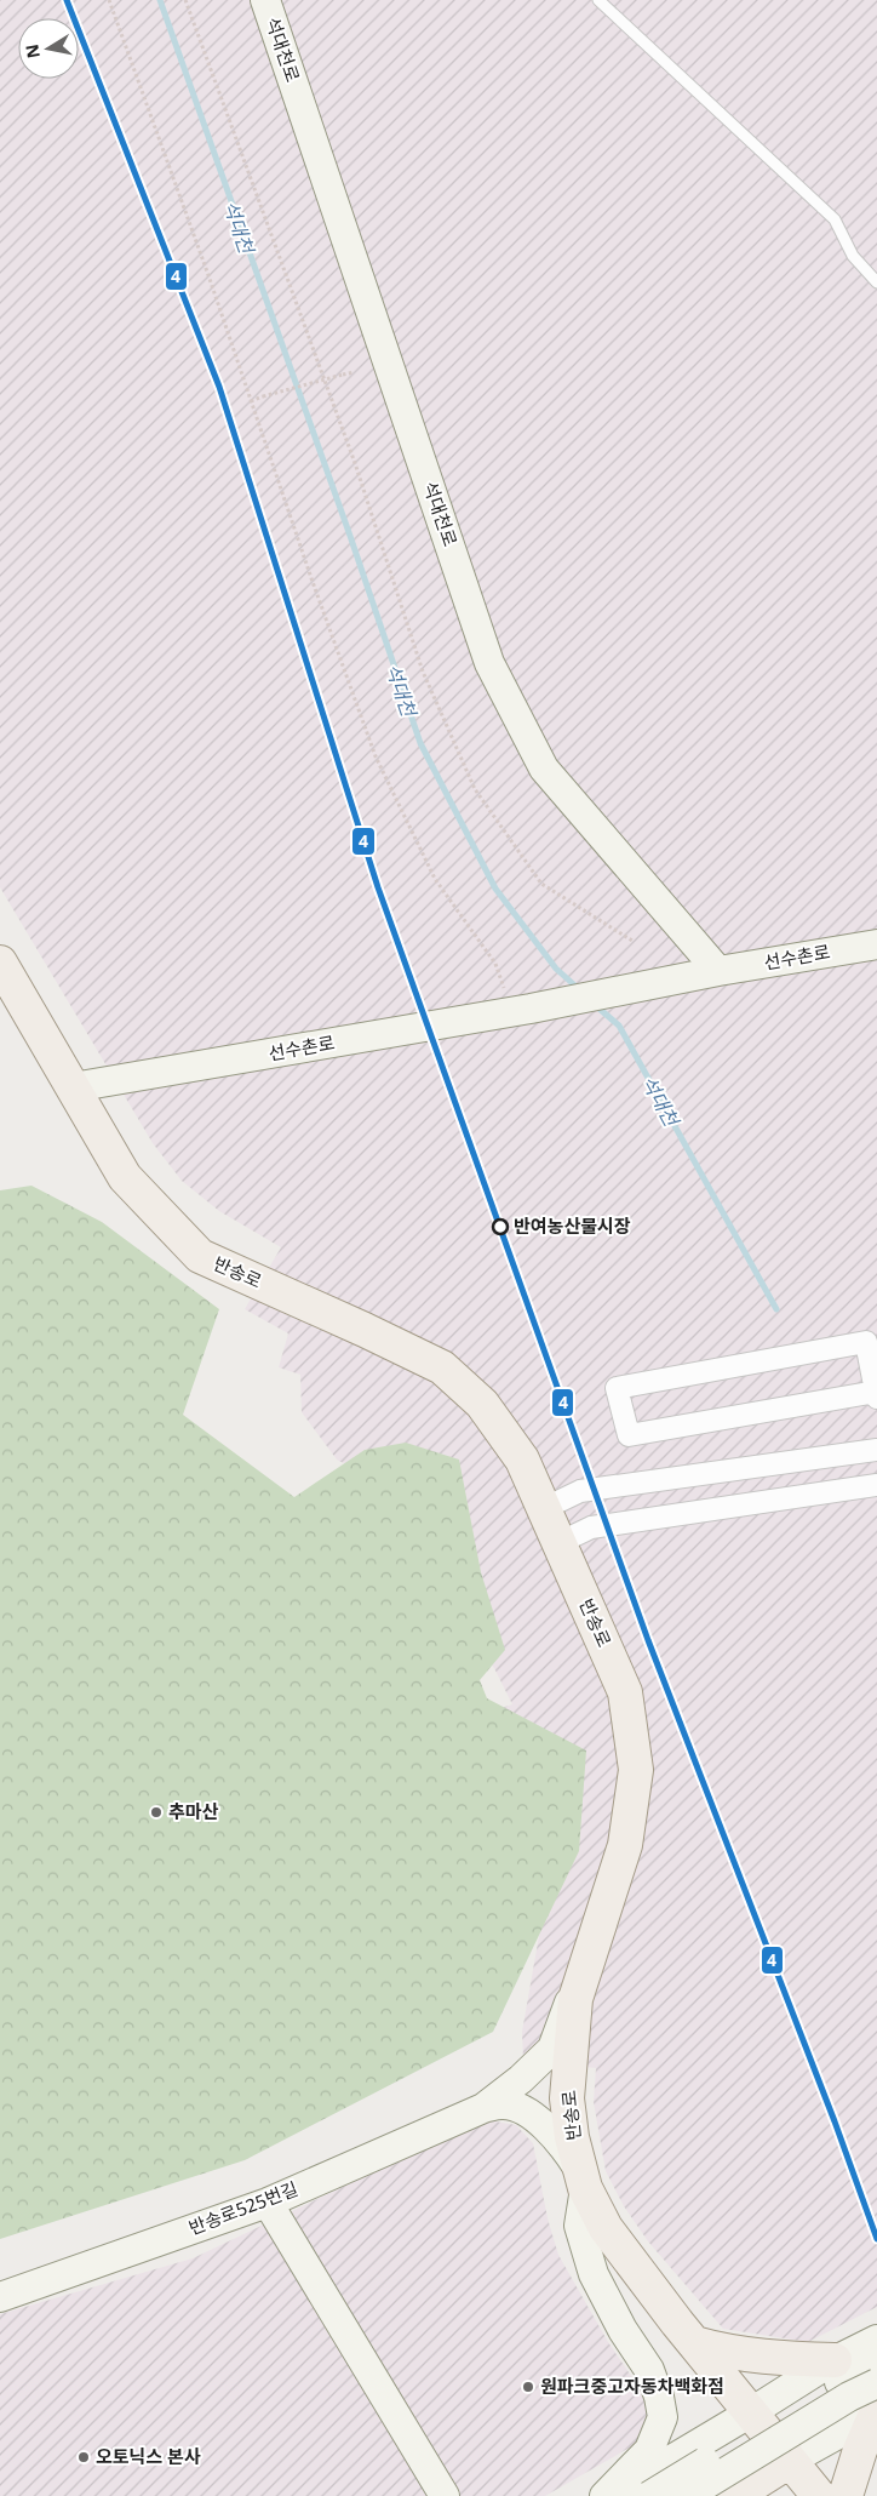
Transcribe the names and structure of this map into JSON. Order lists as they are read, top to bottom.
{
  "streets": {
    "main road": [
      "석대천로",
      "선수촌로",
      "반송로",
      "반송로525번길"
    ]
  },
  "crossings": [
    ["석대천로", "선수촌로"],
    ["선수촌로", "반송로"]
  ],
  "water": ["석대천"],
  "places": [
    "반여농산물시장",
    "추마산",
    "원파크중고자동차백화점",
    "오토닉스 본사"
  ],
  "lines": ["transit line 4"],
  "north": "left"
}
